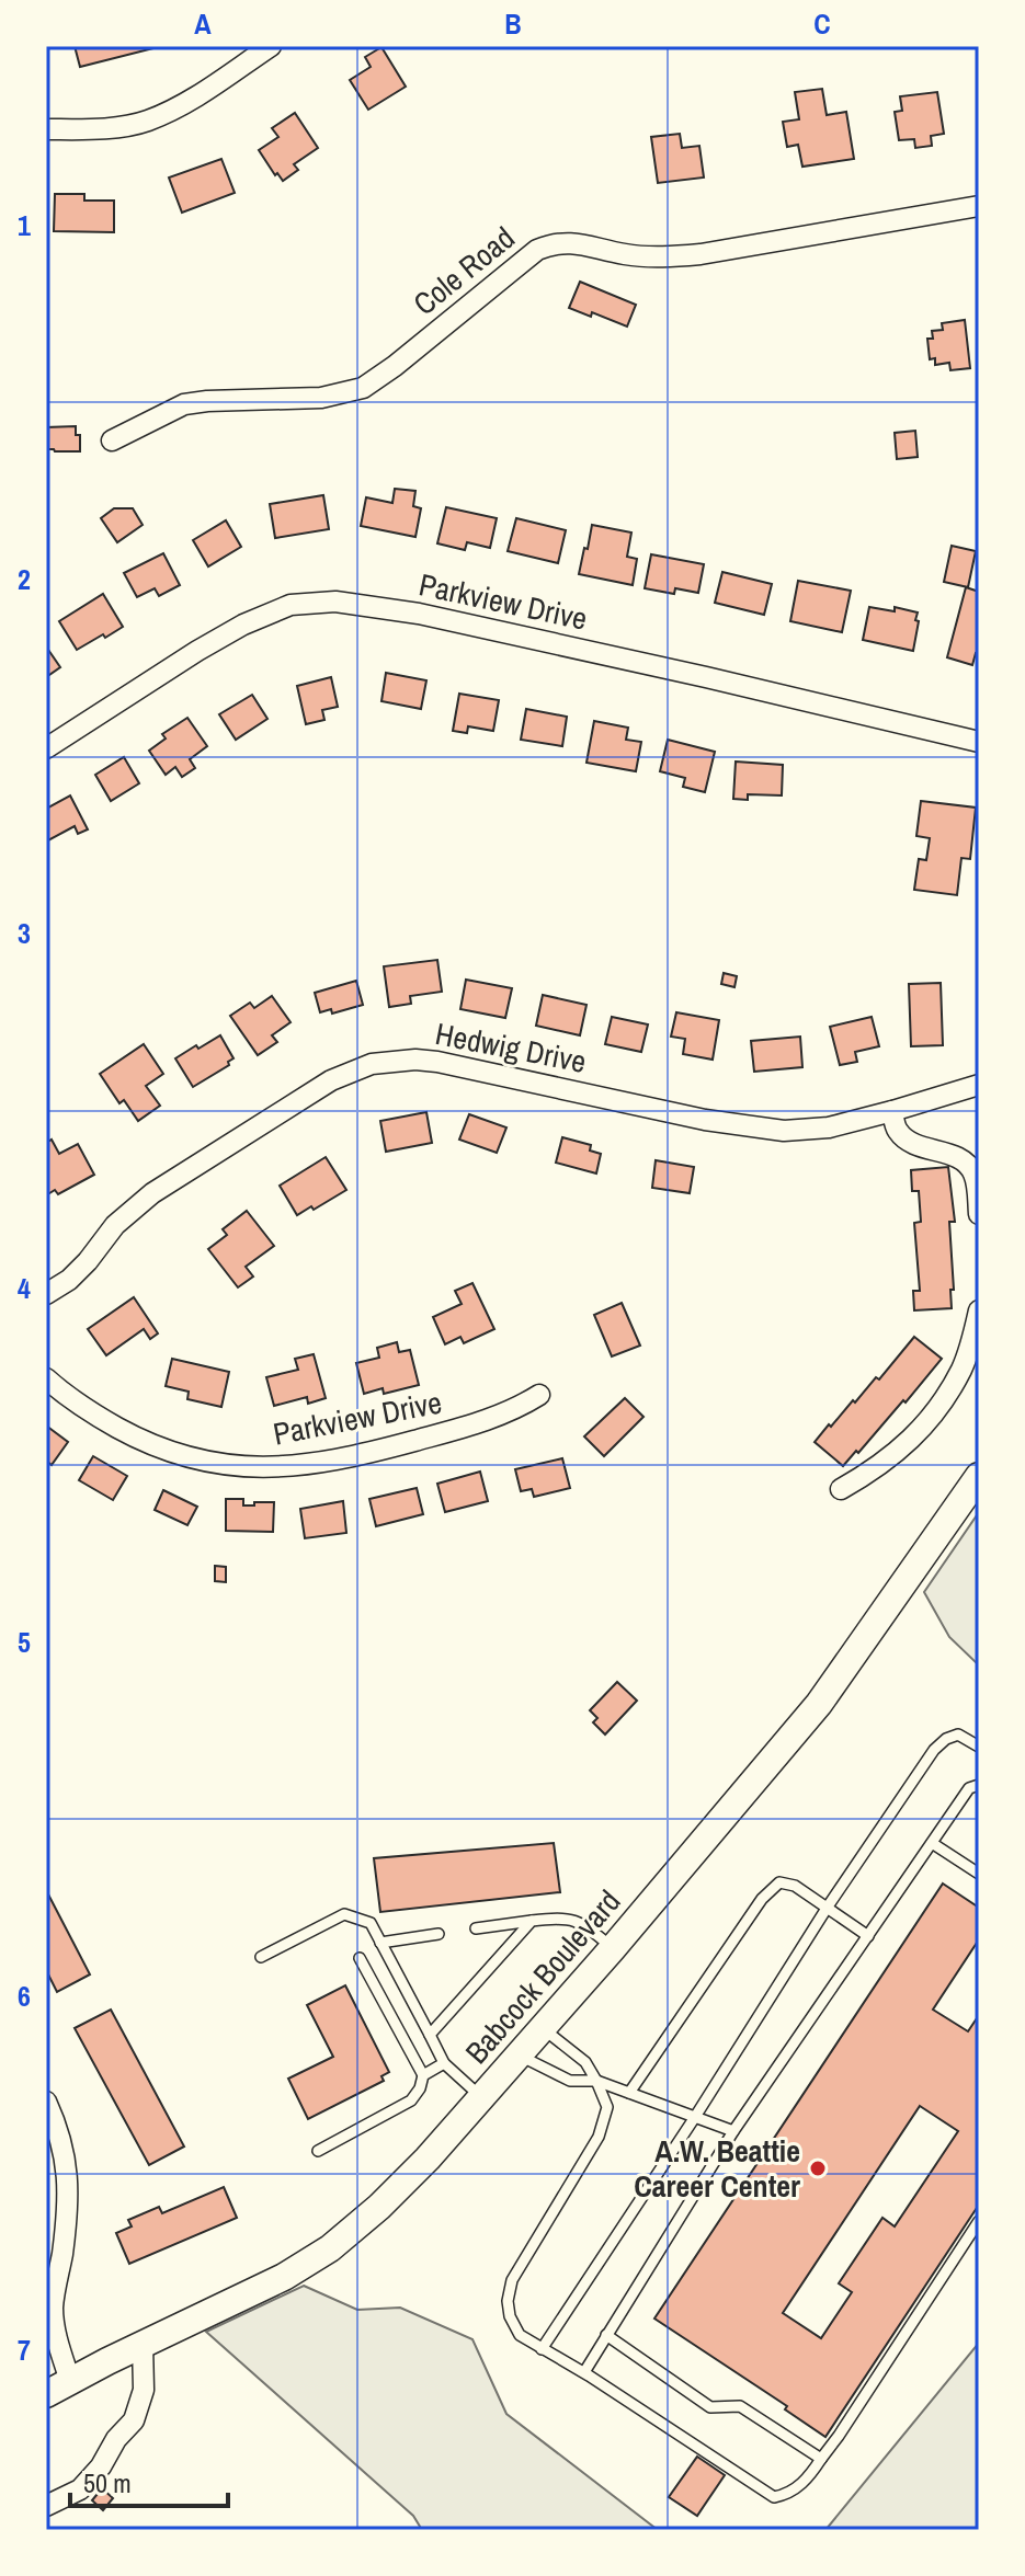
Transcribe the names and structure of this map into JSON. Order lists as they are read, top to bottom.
{
  "streets": {
    "main road": ["Babcock Boulevard"],
    "street": ["Cole Road", "Parkview Drive", "Hedwig Drive"]
  },
  "places": ["A.W. Beattie Career Center"],
  "scale_bar": "50 m",
  "grid": {
    "columns": ["A", "B", "C"],
    "rows": [
      "1",
      "2",
      "3",
      "4",
      "5",
      "6",
      "7"
    ]
  }
}
